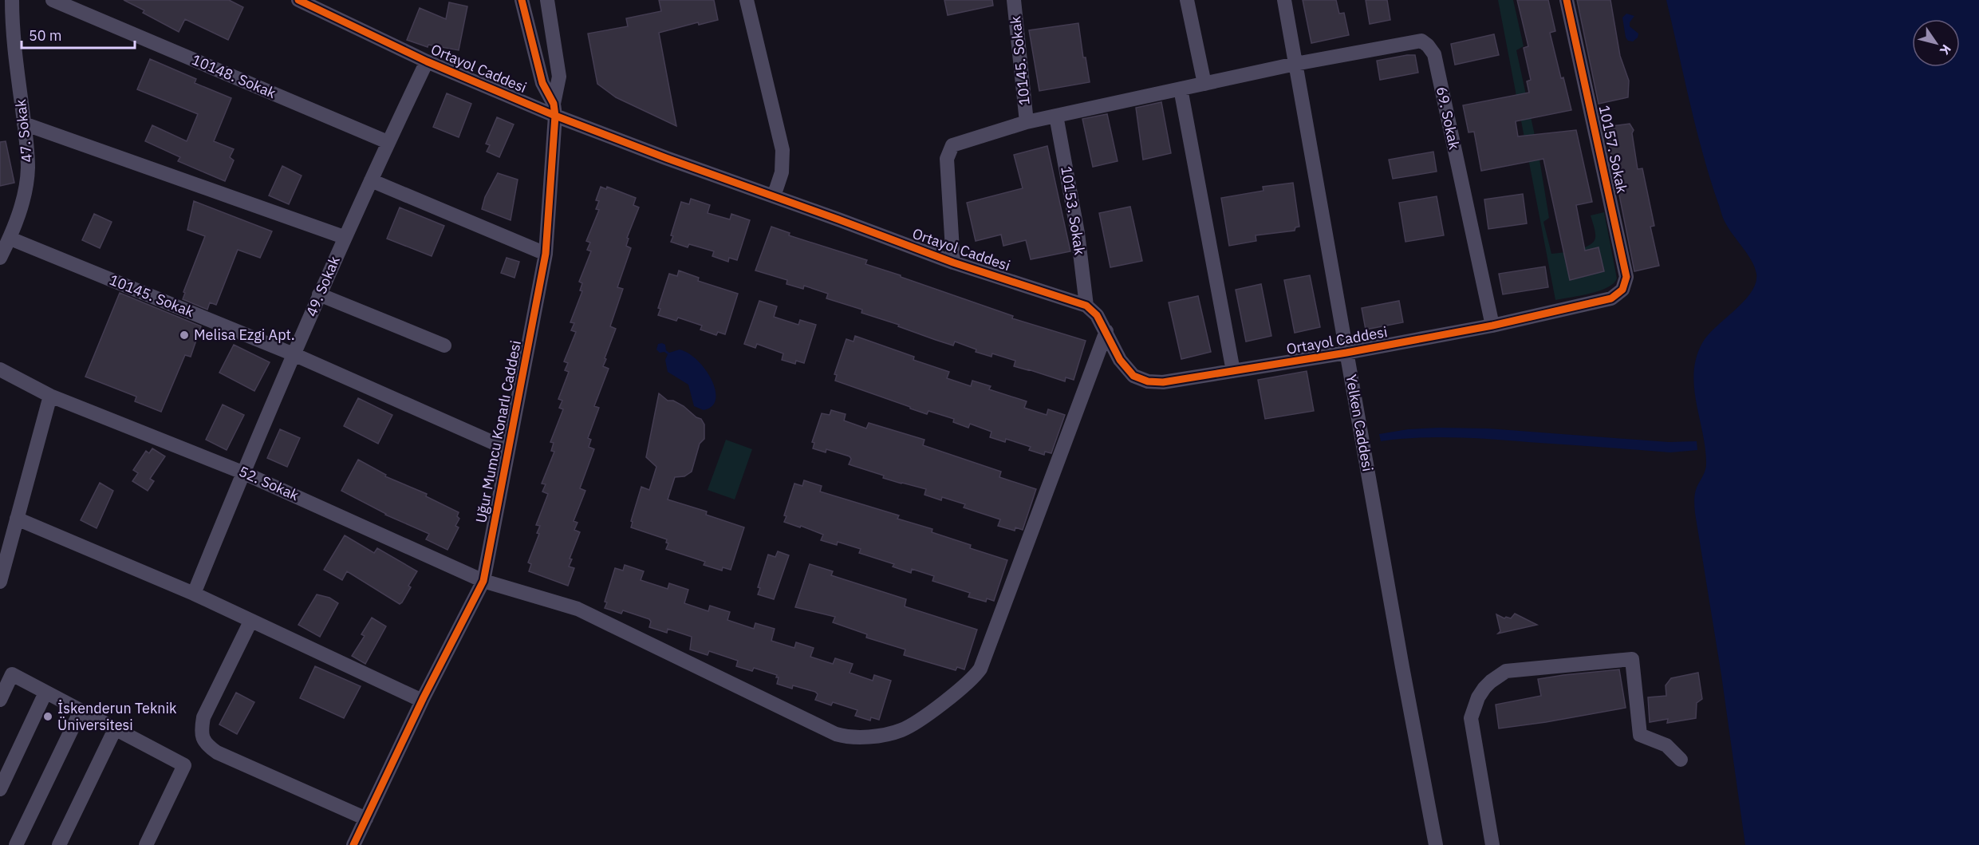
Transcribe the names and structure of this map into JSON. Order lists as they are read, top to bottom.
{
  "streets": {
    "street": [
      "10145. Sokak",
      "Ortayol Caddesi",
      "10148. Sokak",
      "69. Sokak",
      "47. Sokak",
      "10157. Sokak",
      "10153. Sokak",
      "49. Sokak",
      "Yelken Caddesi",
      "Uğur Mumcu Konarlı Caddesi",
      "52. Sokak"
    ]
  },
  "crossings": [
    ["10145. Sokak", "69. Sokak"],
    ["10145. Sokak", "47. Sokak"],
    ["10145. Sokak", "49. Sokak"],
    ["10145. Sokak", "Uğur Mumcu Konarlı Caddesi"],
    ["Ortayol Caddesi", "69. Sokak"],
    ["Ortayol Caddesi", "10157. Sokak"],
    ["Ortayol Caddesi", "10153. Sokak"],
    ["Ortayol Caddesi", "49. Sokak"],
    ["Ortayol Caddesi", "Yelken Caddesi"],
    ["Ortayol Caddesi", "Uğur Mumcu Konarlı Caddesi"],
    ["Ortayol Caddesi", "52. Sokak"],
    ["10148. Sokak", "49. Sokak"],
    ["69. Sokak", "10153. Sokak"],
    ["69. Sokak", "Yelken Caddesi"],
    ["49. Sokak", "52. Sokak"],
    ["Uğur Mumcu Konarlı Caddesi", "52. Sokak"]
  ],
  "places": ["Melisa Ezgi Apt.", "İskenderun Teknik Üniversitesi"],
  "scale_bar": "50 m",
  "north": "bottom right"
}
